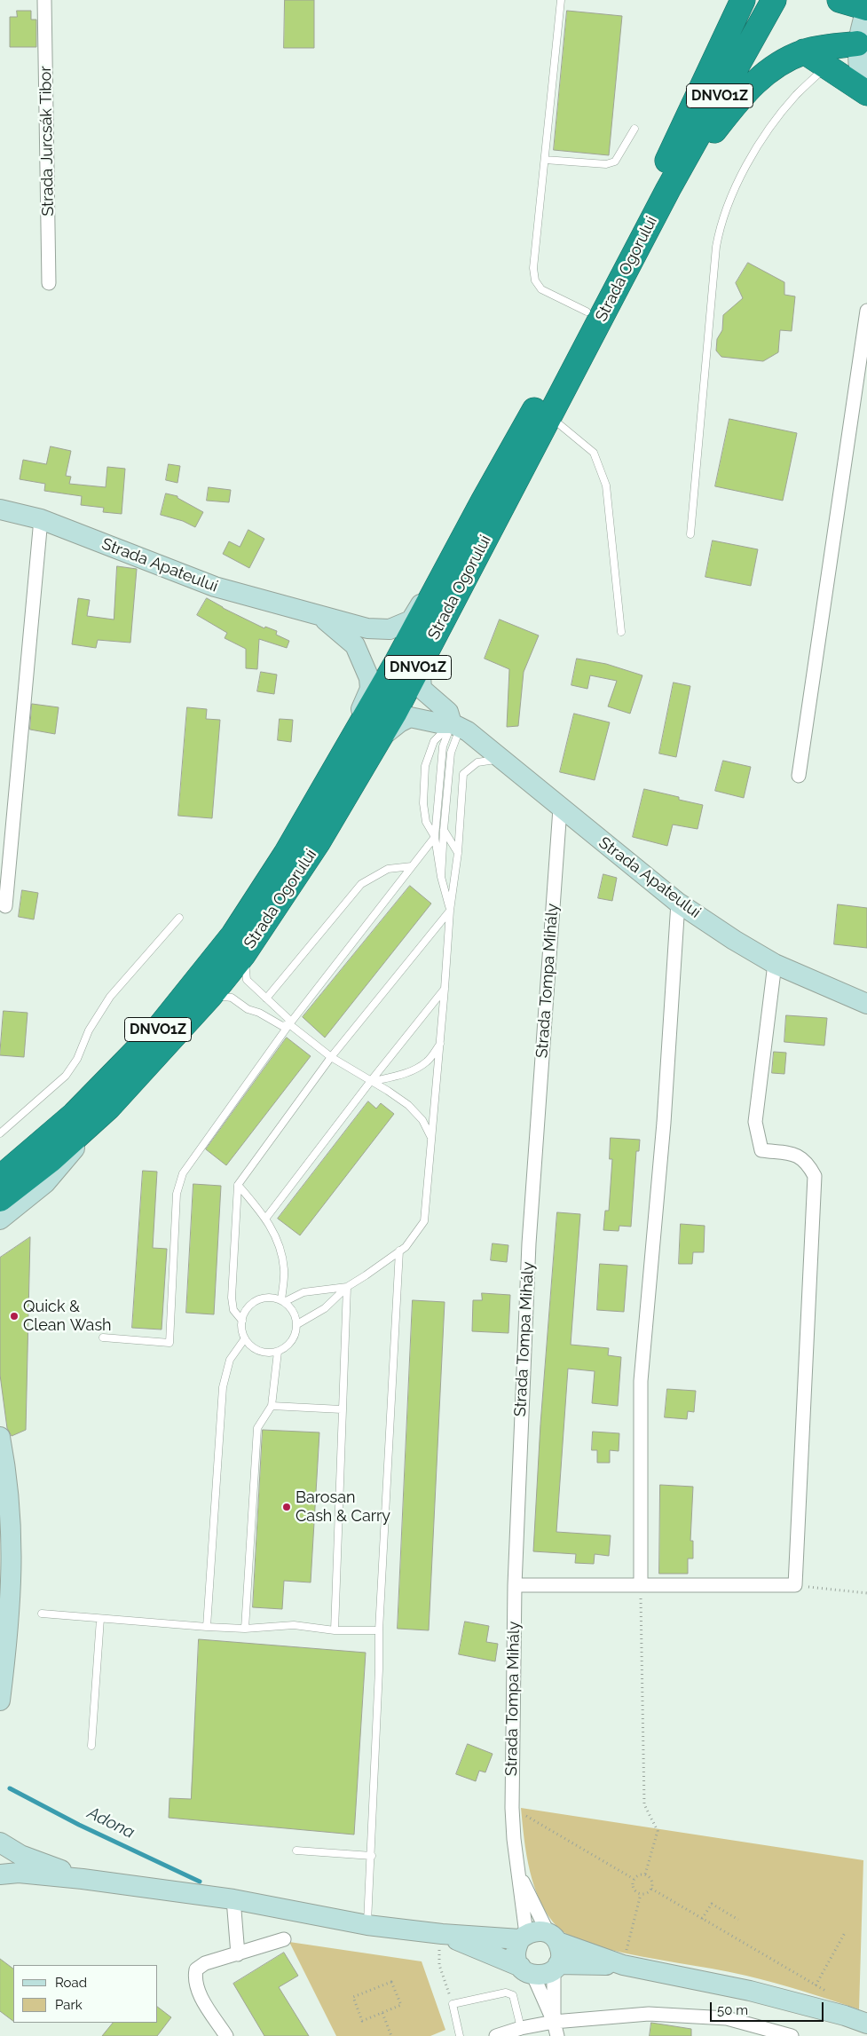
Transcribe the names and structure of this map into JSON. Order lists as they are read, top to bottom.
{
  "streets": {
    "highway": ["DNVO1Z", "Strada Ogorului"],
    "street": ["Strada Jurcsák Tibor", "Strada Apateului", "Strada Tompa Mihály"]
  },
  "crossings": [
    ["Strada Ogorului", "Strada Apateului"],
    ["Strada Apateului", "Strada Tompa Mihály"]
  ],
  "water": ["Adona"],
  "places": ["Quick & Clean Wash", "Barosan Cash & Carry"],
  "legend": ["Road", "Park"],
  "scale_bar": "50 m"
}
